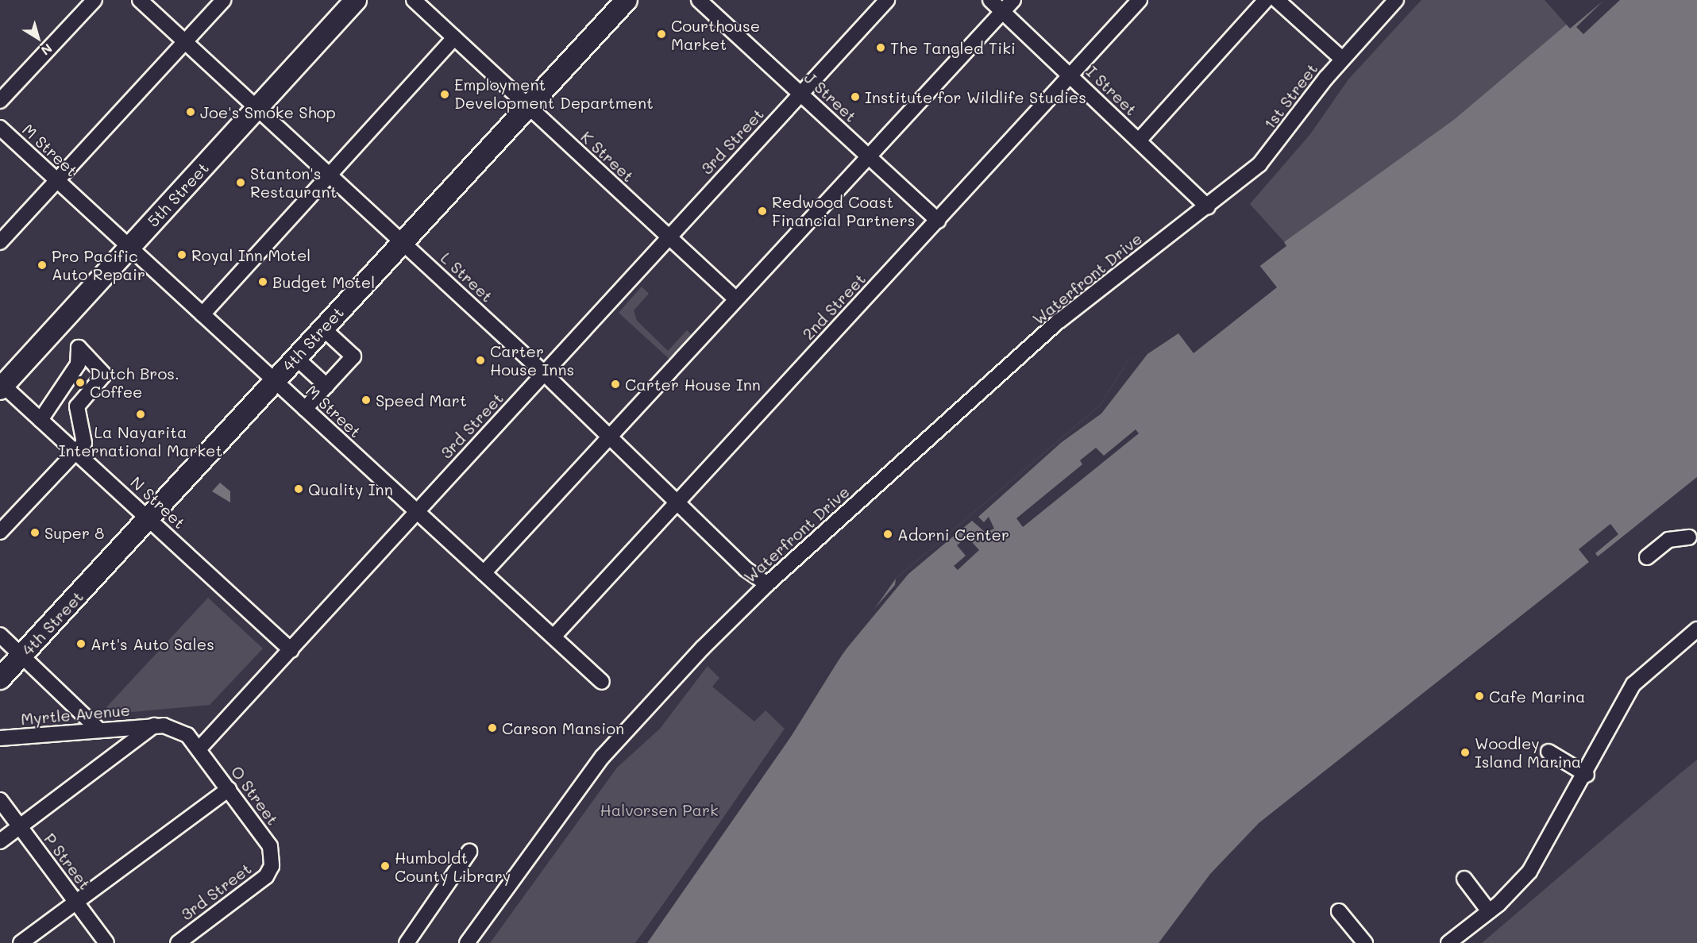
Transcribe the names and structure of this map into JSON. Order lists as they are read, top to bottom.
{
  "streets": {
    "highway": ["5th Street", "4th Street"],
    "street": [
      "I Street",
      "1st Street",
      "J Street",
      "3rd Street",
      "M Street",
      "K Street",
      "L Street",
      "Waterfront Drive",
      "2nd Street",
      "N Street",
      "Myrtle Avenue",
      "O Street",
      "P Street"
    ]
  },
  "crossings": [
    ["I Street", "1st Street"],
    ["I Street", "Waterfront Drive"],
    ["I Street", "2nd Street"],
    ["1st Street", "Waterfront Drive"],
    ["J Street", "3rd Street"],
    ["J Street", "2nd Street"],
    ["3rd Street", "M Street"],
    ["3rd Street", "K Street"],
    ["3rd Street", "L Street"],
    ["3rd Street", "N Street"],
    ["3rd Street", "O Street"],
    ["M Street", "5th Street"],
    ["M Street", "2nd Street"],
    ["M Street", "4th Street"],
    ["K Street", "4th Street"],
    ["5th Street", "L Street"],
    ["5th Street", "N Street"],
    ["L Street", "Waterfront Drive"],
    ["L Street", "2nd Street"],
    ["L Street", "4th Street"],
    ["4th Street", "N Street"]
  ],
  "parks": ["Halvorsen Park"],
  "places": [
    "Courthouse Market",
    "The Tangled Tiki",
    "Employment Development Department",
    "Institute for Wildlife Studies",
    "Joe's Smoke Shop",
    "Stanton's Restaurant",
    "Redwood Coast Financial Partners",
    "Royal Inn Motel",
    "Pro Pacific Auto Repair",
    "Budget Motel",
    "Carter House Inns",
    "Dutch Bros. Coffee",
    "Carter House Inn",
    "Speed Mart",
    "La Nayarita International Market",
    "Quality Inn",
    "Super 8",
    "Adorni Center",
    "Art's Auto Sales",
    "Cafe Marina",
    "Carson Mansion",
    "Woodley Island Marina",
    "Humboldt County Library"
  ],
  "north": "bottom right"
}
